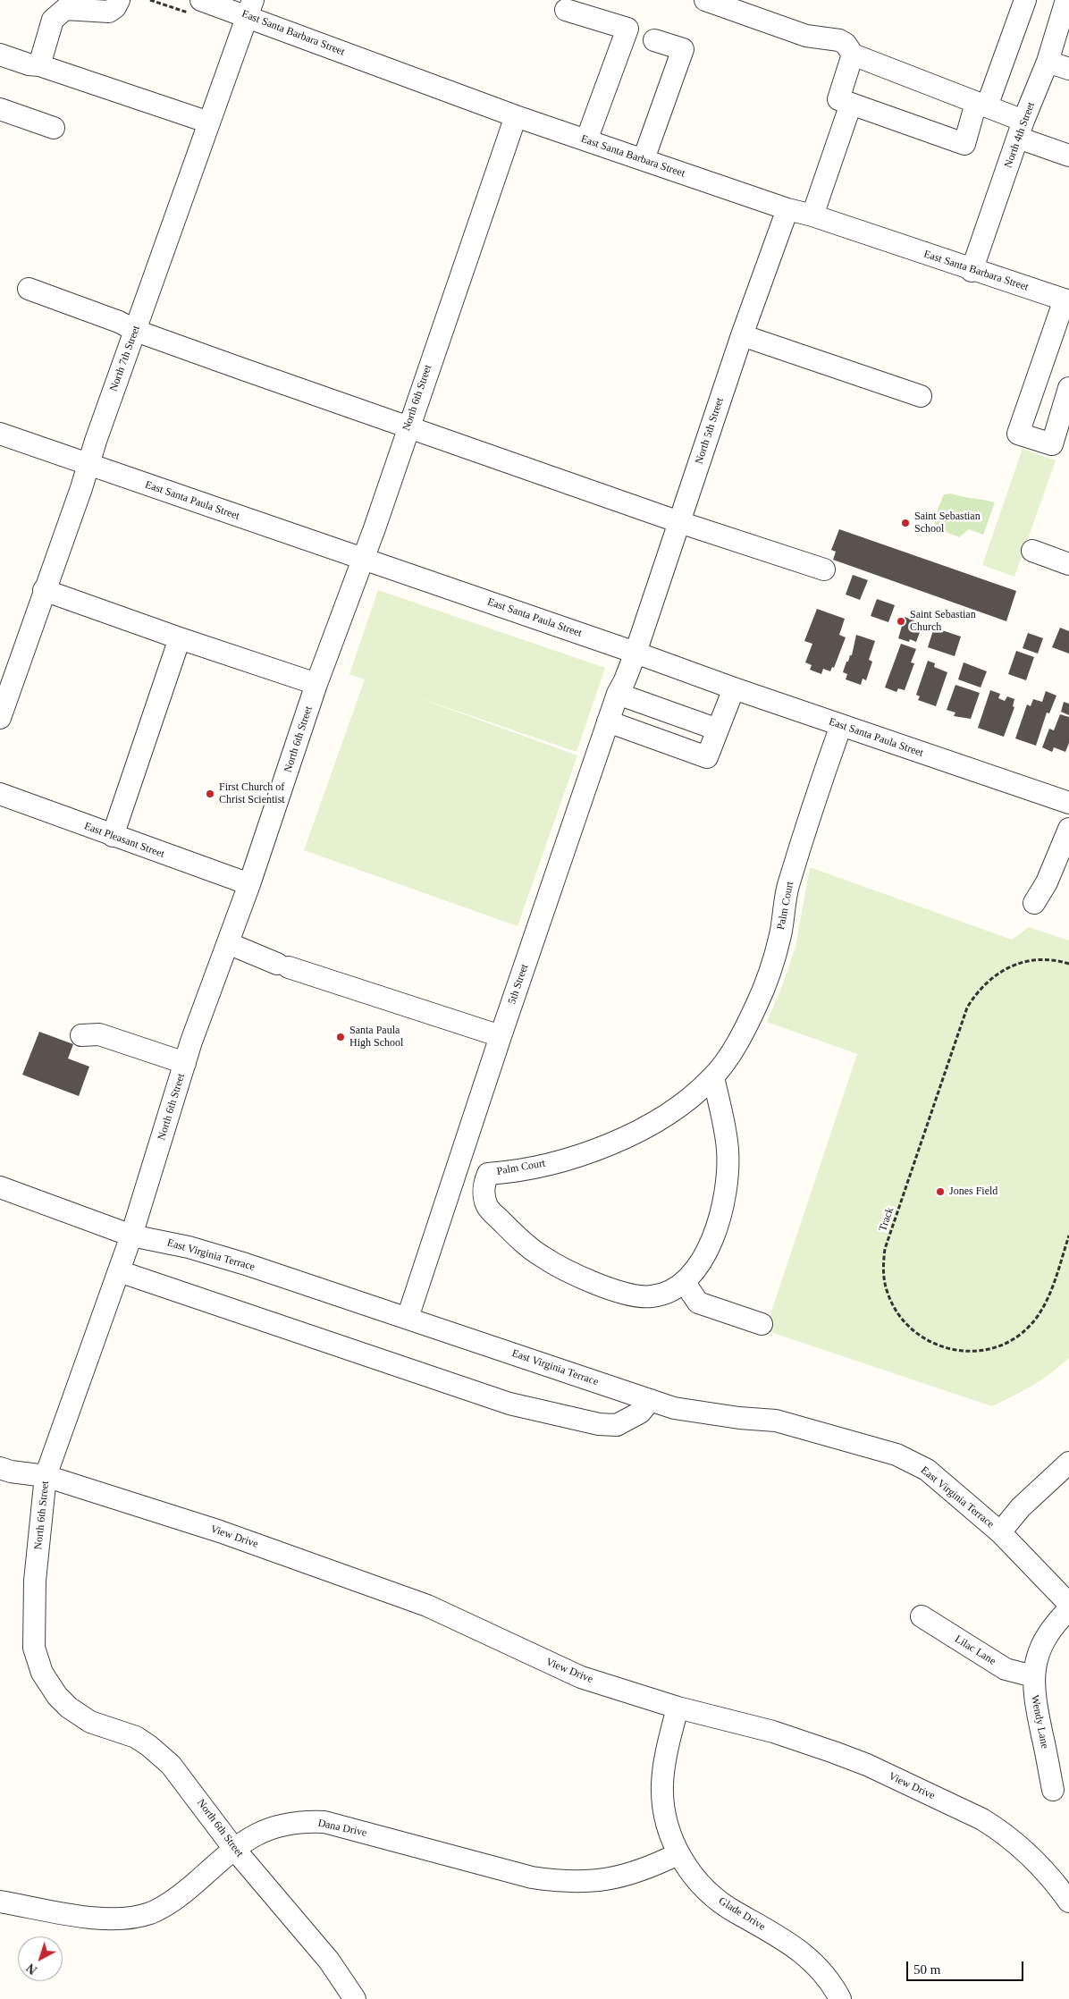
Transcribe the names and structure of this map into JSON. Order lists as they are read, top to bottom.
{
  "streets": {
    "street": [
      "East Santa Barbara Street",
      "North 4th Street",
      "North 7th Street",
      "North 6th Street",
      "North 5th Street",
      "East Santa Paula Street",
      "East Pleasant Street",
      "Palm Court",
      "5th Street",
      "East Virginia Terrace",
      "View Drive",
      "Lilac Lane",
      "Wendy Lane",
      "Dana Drive",
      "Glade Drive"
    ],
    "path": ["Track"]
  },
  "crossings": [
    ["East Santa Barbara Street", "North 4th Street"],
    ["East Santa Barbara Street", "North 7th Street"],
    ["East Santa Barbara Street", "North 6th Street"],
    ["East Santa Barbara Street", "North 5th Street"],
    ["North 7th Street", "East Santa Paula Street"],
    ["North 6th Street", "East Santa Paula Street"],
    ["North 6th Street", "East Pleasant Street"],
    ["North 6th Street", "East Virginia Terrace"],
    ["North 6th Street", "View Drive"],
    ["North 6th Street", "Dana Drive"],
    ["North 5th Street", "East Santa Paula Street"],
    ["North 5th Street", "5th Street"],
    ["East Santa Paula Street", "Palm Court"],
    ["East Santa Paula Street", "5th Street"],
    ["5th Street", "East Virginia Terrace"],
    ["View Drive", "Glade Drive"],
    ["Lilac Lane", "Wendy Lane"],
    ["Dana Drive", "Glade Drive"]
  ],
  "places": [
    "Saint Sebastian School",
    "Saint Sebastian Church",
    "First Church of Christ Scientist",
    "Santa Paula High School",
    "Jones Field"
  ],
  "scale_bar": "50 m",
  "north": "bottom left"
}
